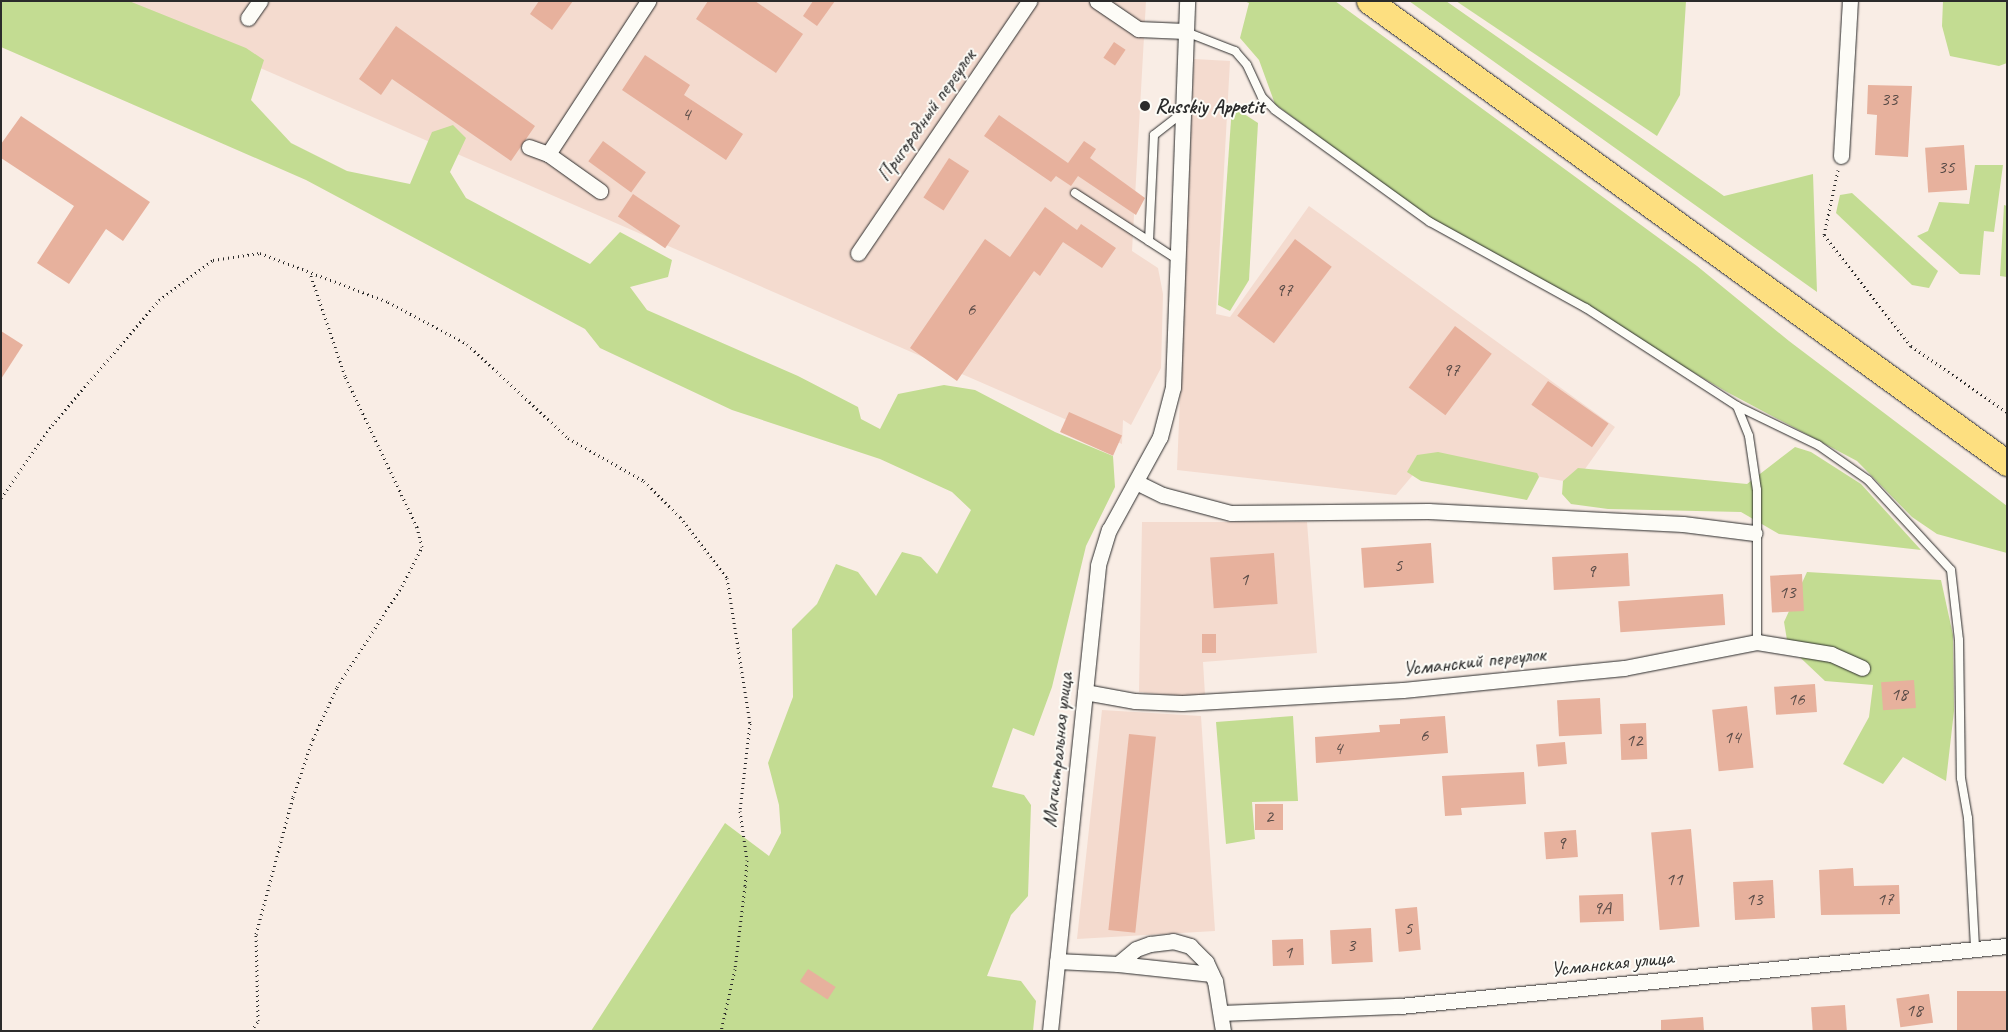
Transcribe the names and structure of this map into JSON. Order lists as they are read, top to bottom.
{
  "streets": {
    "street": [
      "Пригородный переулок",
      "Усманский переулок",
      "Магистральная улица",
      "Усманская улица"
    ]
  },
  "crossings": [
    ["Усманский переулок", "Магистральная улица"]
  ],
  "places": ["Russkiy Appetit"],
  "house_numbers": [
    "33",
    "4",
    "35",
    "97",
    "6",
    "97",
    "5",
    "9",
    "1",
    "13",
    "18",
    "16",
    "6",
    "14",
    "12",
    "4",
    "2",
    "9",
    "11",
    "13",
    "17",
    "9А",
    "5",
    "3",
    "1",
    "18"
  ]
}
